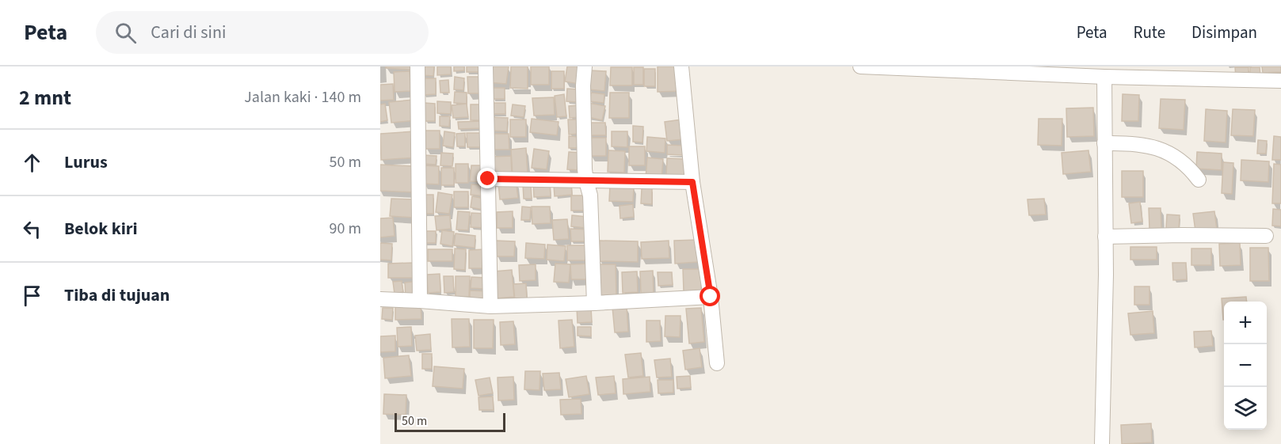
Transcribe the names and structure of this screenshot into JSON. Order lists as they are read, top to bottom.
{
  "scale_bar": "50 m",
  "page": {
    "header": "Peta",
    "search": "Cari di sini",
    "nav": ["Peta", "Rute", "Disimpan"],
    "heading": ["2 mnt", "Jalan kaki · 140 m"],
    "list": [
      ["Lurus", "50 m"],
      ["Belok kiri", "90 m"],
      "Tiba di tujuan"
    ],
    "map_buttons": ["+", "−"],
    "scale": "50 m"
  }
}
